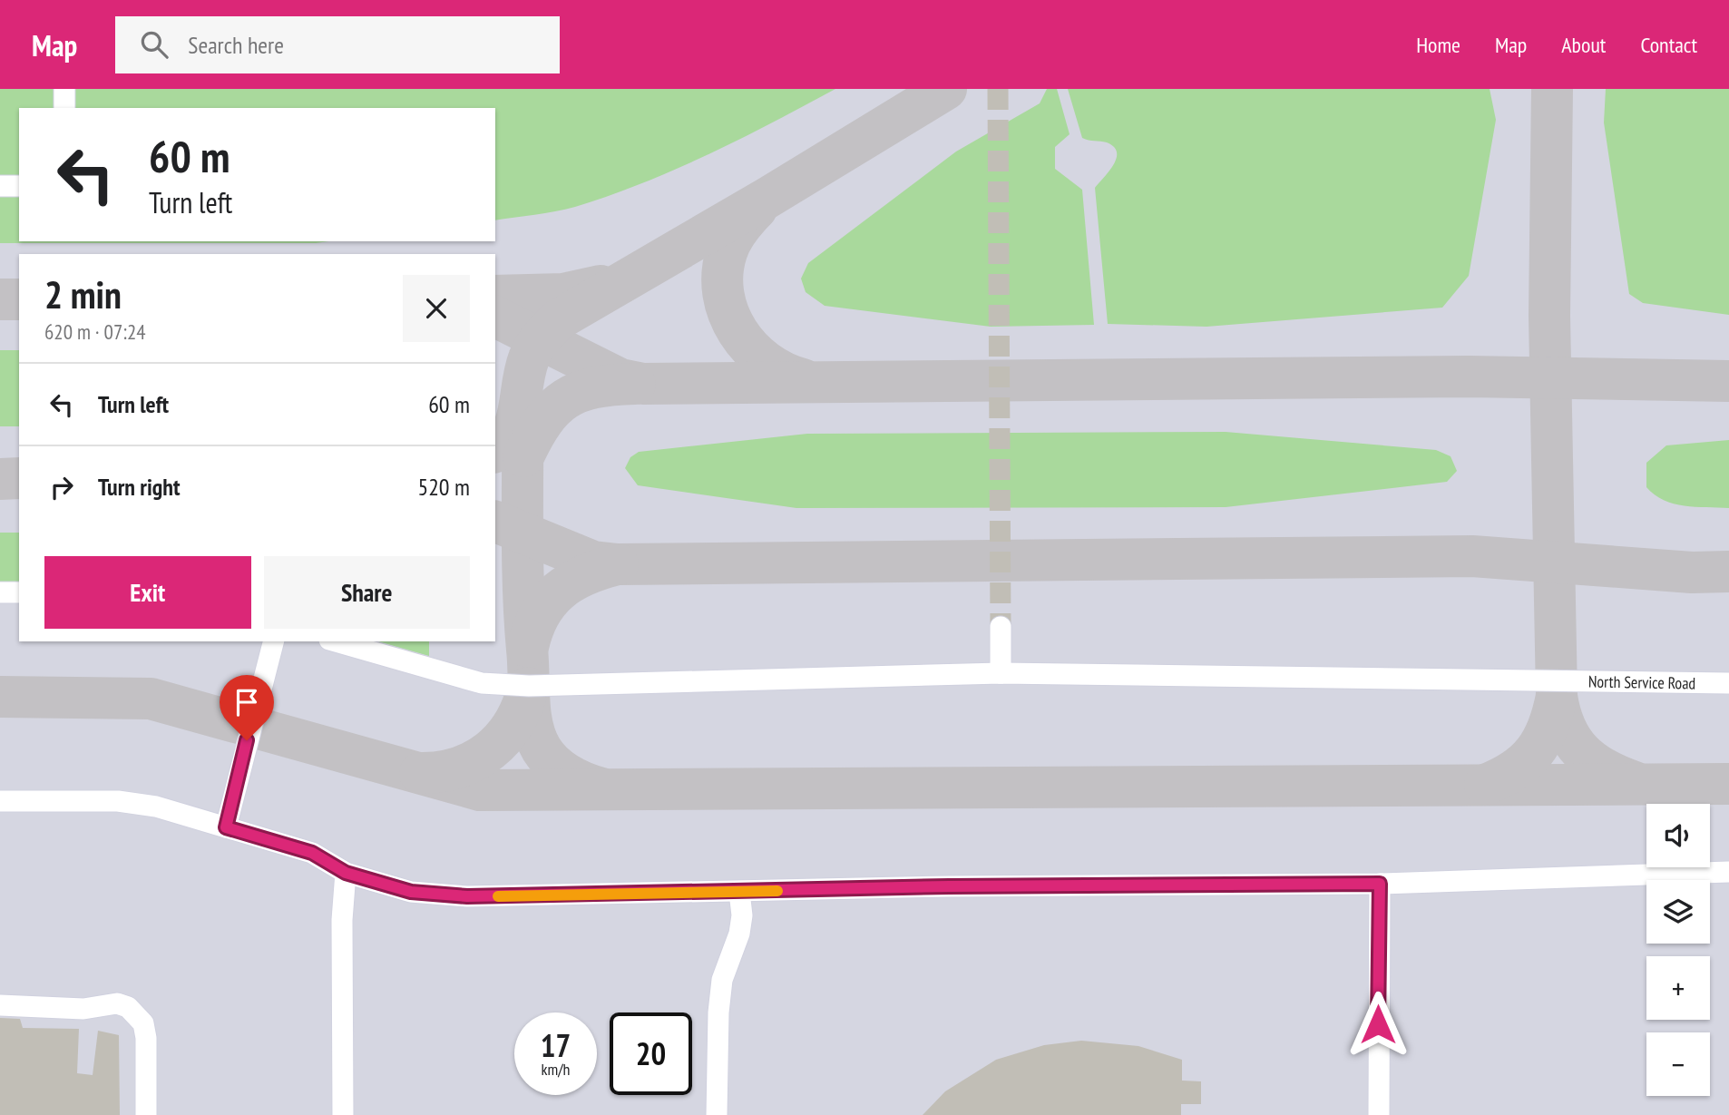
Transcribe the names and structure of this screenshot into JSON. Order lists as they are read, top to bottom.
{
  "streets": {
    "street": ["North Service Road"]
  },
  "page": {
    "header": "Map",
    "search": "Search here",
    "nav": [
      "Home",
      "Map",
      "About",
      "Contact"
    ],
    "turn": ["60 m", "Turn left"],
    "heading": ["2 min", "620 m · 07:24"],
    "list": [
      {
        "name": "Turn left",
        "value": "60 m"
      },
      {
        "name": "Turn right",
        "value": "520 m"
      }
    ],
    "buttons": ["Exit", "Share"],
    "map_buttons": ["+", "−"],
    "speed": "17 km/h",
    "limit": "20"
  }
}
